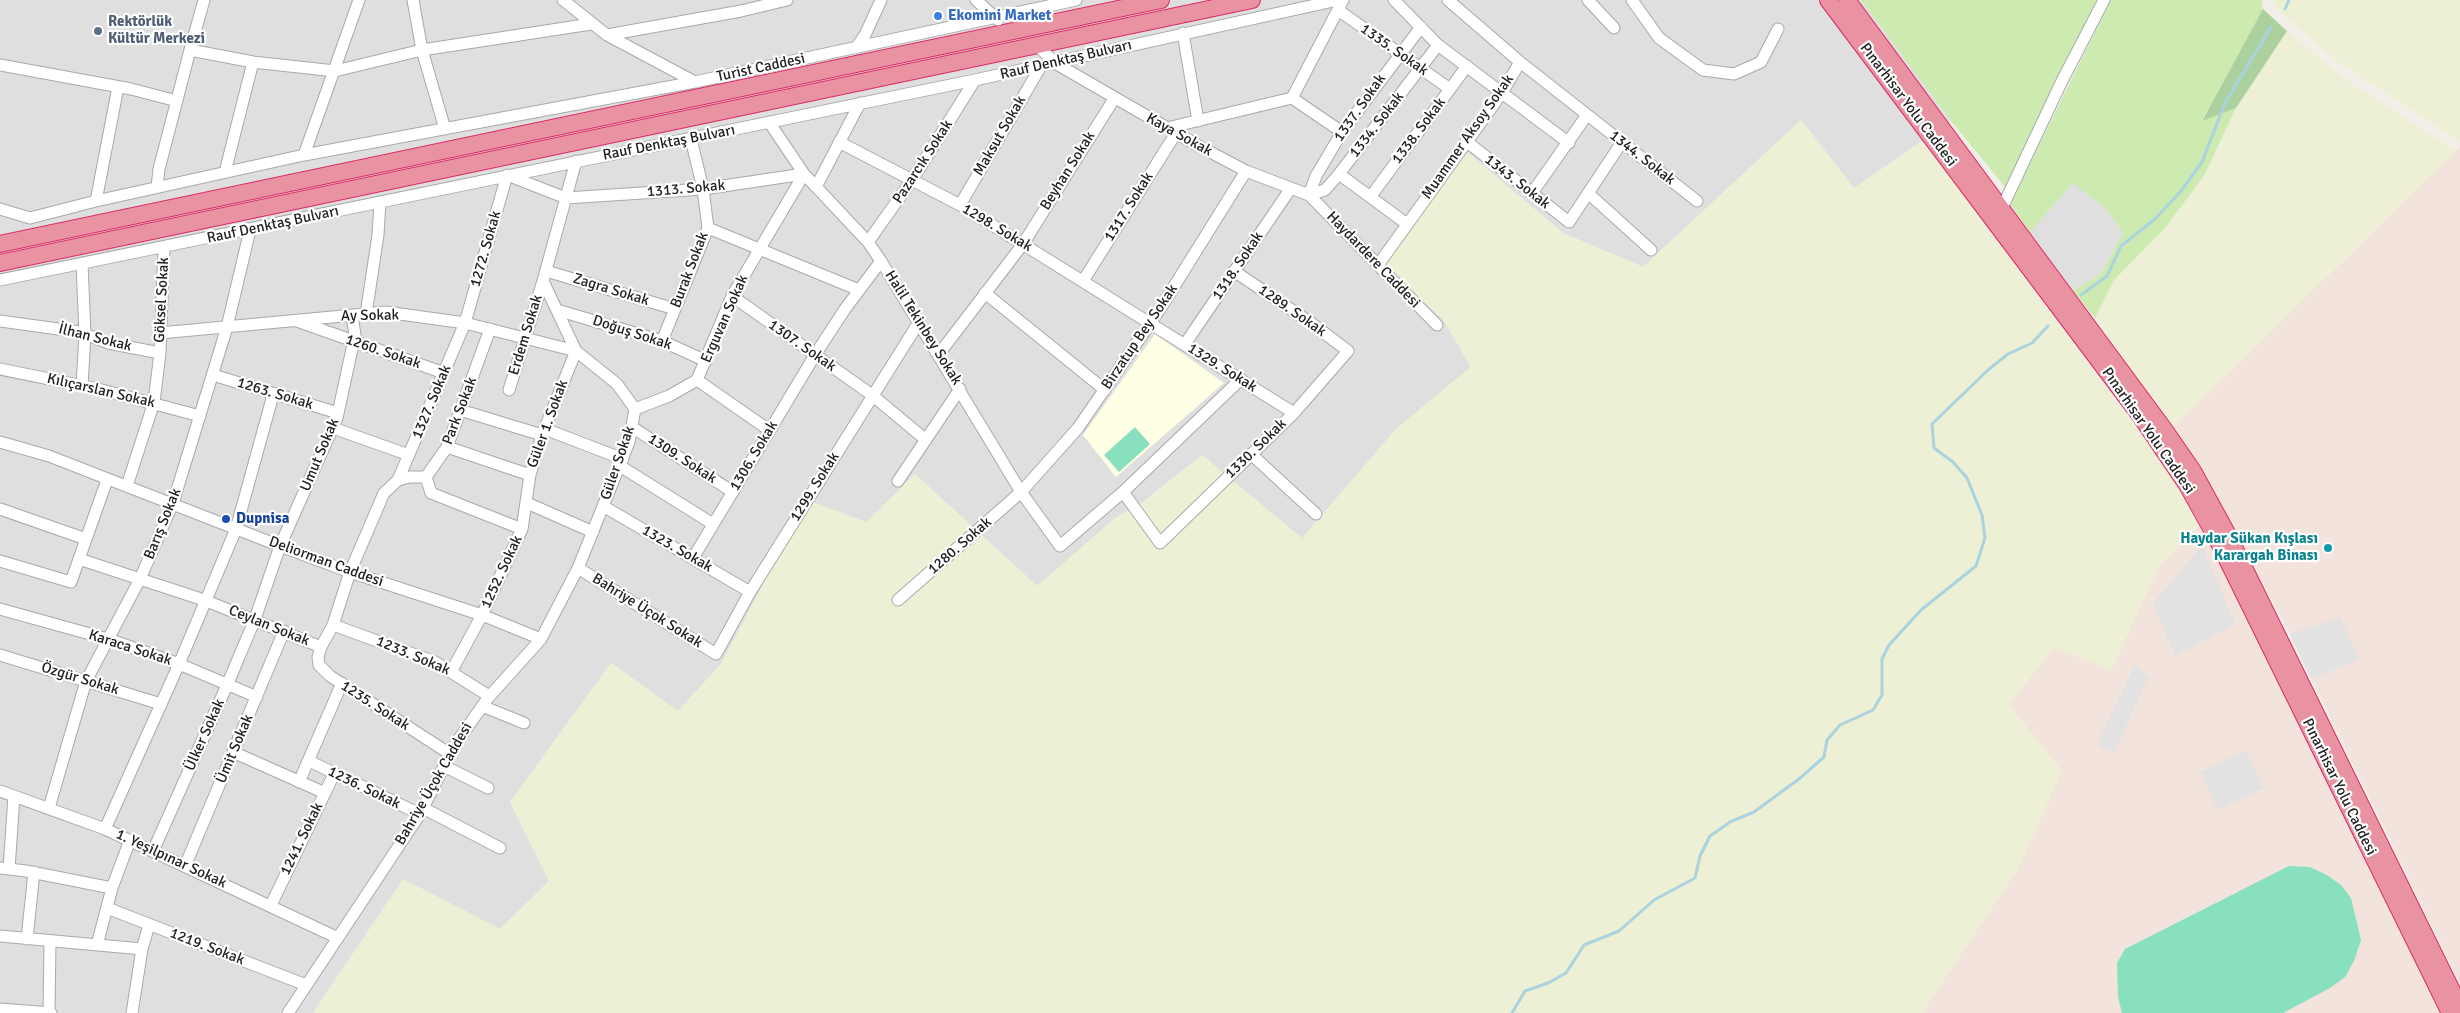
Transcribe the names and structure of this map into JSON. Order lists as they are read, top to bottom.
{
  "streets": {
    "highway": ["Rauf Denktaş Bulvarı", "Pınarhisar Yolu Caddesi"],
    "street": [
      "1335. Sokak",
      "Turist Caddesi",
      "1337. Sokak",
      "1334. Sokak",
      "1338. Sokak",
      "Kaya Sokak",
      "Maksut Sokak",
      "Muammer Aksoy Sokak",
      "1344. Sokak",
      "Pazarcık Sokak",
      "Beyhan Sokak",
      "1343. Sokak",
      "1313. Sokak",
      "1317. Sokak",
      "1298. Sokak",
      "1272. Sokak",
      "Haydardere Caddesi",
      "1318. Sokak",
      "Burak Sokak",
      "Zagra Sokak",
      "Göksel Sokak",
      "1289. Sokak",
      "Ay Sokak",
      "Erguvan Sokak",
      "Halil Tekinbey Sokak",
      "Doğuş Sokak",
      "Erdem Sokak",
      "Birzatup Bey Sokak",
      "İlhan Sokak",
      "1307. Sokak",
      "1260. Sokak",
      "1329. Sokak",
      "Kılıçarslan Sokak",
      "1263. Sokak",
      "1327. Sokak",
      "Park Sokak",
      "Güler 1. Sokak",
      "1330. Sokak",
      "Umut Sokak",
      "1306. Sokak",
      "1309. Sokak",
      "Güler Sokak",
      "1299. Sokak",
      "Barış Sokak",
      "1280. Sokak",
      "1323. Sokak",
      "Deliorman Caddesi",
      "1252. Sokak",
      "Bahriye Üçok Sokak",
      "Ceylan Sokak",
      "Karaca Sokak",
      "1233. Sokak",
      "Özgür Sokak",
      "1235. Sokak",
      "Ülker Sokak",
      "Ümit Sokak",
      "Bahriye Üçok Caddesi",
      "1236. Sokak",
      "1241. Sokak",
      "1. Yeşilpınar Sokak",
      "1219. Sokak"
    ]
  },
  "crossings": [
    ["1335. Sokak", "Rauf Denktaş Bulvarı"],
    ["1335. Sokak", "1337. Sokak"],
    ["1335. Sokak", "1334. Sokak"],
    ["1335. Sokak", "1338. Sokak"],
    ["Rauf Denktaş Bulvarı", "Kaya Sokak"],
    ["Rauf Denktaş Bulvarı", "Maksut Sokak"],
    ["Rauf Denktaş Bulvarı", "Pazarcık Sokak"],
    ["Rauf Denktaş Bulvarı", "1272. Sokak"],
    ["Rauf Denktaş Bulvarı", "Burak Sokak"],
    ["Rauf Denktaş Bulvarı", "Göksel Sokak"],
    ["Rauf Denktaş Bulvarı", "Halil Tekinbey Sokak"],
    ["Rauf Denktaş Bulvarı", "Barış Sokak"],
    ["1337. Sokak", "1334. Sokak"],
    ["1337. Sokak", "Kaya Sokak"],
    ["1337. Sokak", "Haydardere Caddesi"],
    ["1334. Sokak", "Kaya Sokak"],
    ["1334. Sokak", "Haydardere Caddesi"],
    ["Kaya Sokak", "Beyhan Sokak"],
    ["Kaya Sokak", "1317. Sokak"],
    ["Kaya Sokak", "Haydardere Caddesi"],
    ["Kaya Sokak", "1318. Sokak"],
    ["Kaya Sokak", "Birzatup Bey Sokak"],
    ["Maksut Sokak", "1298. Sokak"],
    ["Muammer Aksoy Sokak", "1344. Sokak"],
    ["Muammer Aksoy Sokak", "1343. Sokak"],
    ["Muammer Aksoy Sokak", "Haydardere Caddesi"],
    ["Pazarcık Sokak", "1298. Sokak"],
    ["Pazarcık Sokak", "Halil Tekinbey Sokak"],
    ["Beyhan Sokak", "1298. Sokak"],
    ["Beyhan Sokak", "Halil Tekinbey Sokak"],
    ["1313. Sokak", "Burak Sokak"],
    ["1313. Sokak", "Erguvan Sokak"],
    ["1313. Sokak", "Halil Tekinbey Sokak"],
    ["1317. Sokak", "1298. Sokak"],
    ["1298. Sokak", "Birzatup Bey Sokak"],
    ["1298. Sokak", "1329. Sokak"],
    ["1272. Sokak", "Ay Sokak"],
    ["1272. Sokak", "1327. Sokak"],
    ["1318. Sokak", "1289. Sokak"],
    ["1318. Sokak", "1329. Sokak"],
    ["Burak Sokak", "Zagra Sokak"],
    ["Burak Sokak", "Doğuş Sokak"],
    ["Zagra Sokak", "Erdem Sokak"],
    ["Zagra Sokak", "Güler Sokak"],
    ["Göksel Sokak", "Ay Sokak"],
    ["Göksel Sokak", "İlhan Sokak"],
    ["Göksel Sokak", "Kılıçarslan Sokak"],
    ["Göksel Sokak", "Deliorman Caddesi"],
    ["1289. Sokak", "1330. Sokak"],
    ["Ay Sokak", "Erdem Sokak"],
    ["Ay Sokak", "1260. Sokak"],
    ["Ay Sokak", "1327. Sokak"],
    ["Ay Sokak", "Park Sokak"],
    ["Ay Sokak", "Güler 1. Sokak"],
    ["Ay Sokak", "Umut Sokak"],
    ["Ay Sokak", "Güler Sokak"],
    ["Ay Sokak", "Barış Sokak"],
    ["Erguvan Sokak", "Halil Tekinbey Sokak"],
    ["Erguvan Sokak", "Doğuş Sokak"],
    ["Erguvan Sokak", "1307. Sokak"],
    ["Erguvan Sokak", "Güler Sokak"],
    ["Halil Tekinbey Sokak", "Birzatup Bey Sokak"],
    ["Halil Tekinbey Sokak", "1330. Sokak"],
    ["Halil Tekinbey Sokak", "1299. Sokak"],
    ["Halil Tekinbey Sokak", "1280. Sokak"],
    ["Doğuş Sokak", "Güler Sokak"],
    ["Erdem Sokak", "Güler Sokak"],
    ["Birzatup Bey Sokak", "1329. Sokak"],
    ["Birzatup Bey Sokak", "1280. Sokak"],
    ["1307. Sokak", "1306. Sokak"],
    ["1307. Sokak", "1299. Sokak"],
    ["1260. Sokak", "1327. Sokak"],
    ["1260. Sokak", "Umut Sokak"],
    ["1329. Sokak", "1330. Sokak"],
    ["Kılıçarslan Sokak", "Barış Sokak"],
    ["1263. Sokak", "Umut Sokak"],
    ["1263. Sokak", "Barış Sokak"],
    ["Güler 1. Sokak", "Güler Sokak"],
    ["Güler 1. Sokak", "1252. Sokak"],
    ["Umut Sokak", "Deliorman Caddesi"],
    ["Umut Sokak", "Ceylan Sokak"],
    ["Umut Sokak", "Ülker Sokak"],
    ["1306. Sokak", "1309. Sokak"],
    ["1306. Sokak", "1323. Sokak"],
    ["1309. Sokak", "Güler Sokak"],
    ["Güler Sokak", "1323. Sokak"],
    ["Güler Sokak", "Deliorman Caddesi"],
    ["Güler Sokak", "Bahriye Üçok Sokak"],
    ["Güler Sokak", "Bahriye Üçok Caddesi"],
    ["1299. Sokak", "1323. Sokak"],
    ["1299. Sokak", "Bahriye Üçok Sokak"],
    ["Barış Sokak", "Deliorman Caddesi"],
    ["Barış Sokak", "Ceylan Sokak"],
    ["Barış Sokak", "Karaca Sokak"],
    ["Barış Sokak", "Özgür Sokak"],
    ["Barış Sokak", "1. Yeşilpınar Sokak"],
    ["Deliorman Caddesi", "1252. Sokak"],
    ["Deliorman Caddesi", "Ceylan Sokak"],
    ["Deliorman Caddesi", "Bahriye Üçok Caddesi"],
    ["1252. Sokak", "1233. Sokak"],
    ["Ceylan Sokak", "1233. Sokak"],
    ["Ceylan Sokak", "1235. Sokak"],
    ["Ceylan Sokak", "Ülker Sokak"],
    ["Ceylan Sokak", "Ümit Sokak"],
    ["Karaca Sokak", "Ülker Sokak"],
    ["Karaca Sokak", "Ümit Sokak"],
    ["1233. Sokak", "Bahriye Üçok Caddesi"],
    ["1235. Sokak", "Bahriye Üçok Caddesi"],
    ["Ülker Sokak", "1. Yeşilpınar Sokak"],
    ["Ümit Sokak", "1. Yeşilpınar Sokak"],
    ["Bahriye Üçok Caddesi", "1236. Sokak"],
    ["Bahriye Üçok Caddesi", "1. Yeşilpınar Sokak"],
    ["Bahriye Üçok Caddesi", "1219. Sokak"],
    ["1236. Sokak", "1241. Sokak"],
    ["1241. Sokak", "1. Yeşilpınar Sokak"]
  ],
  "places": [
    "Ekomini Market",
    "Rektörlük Kültür Merkezi",
    "Dupnisa",
    "Haydar Sükan Kışlası Karargah Binası"
  ]
}
